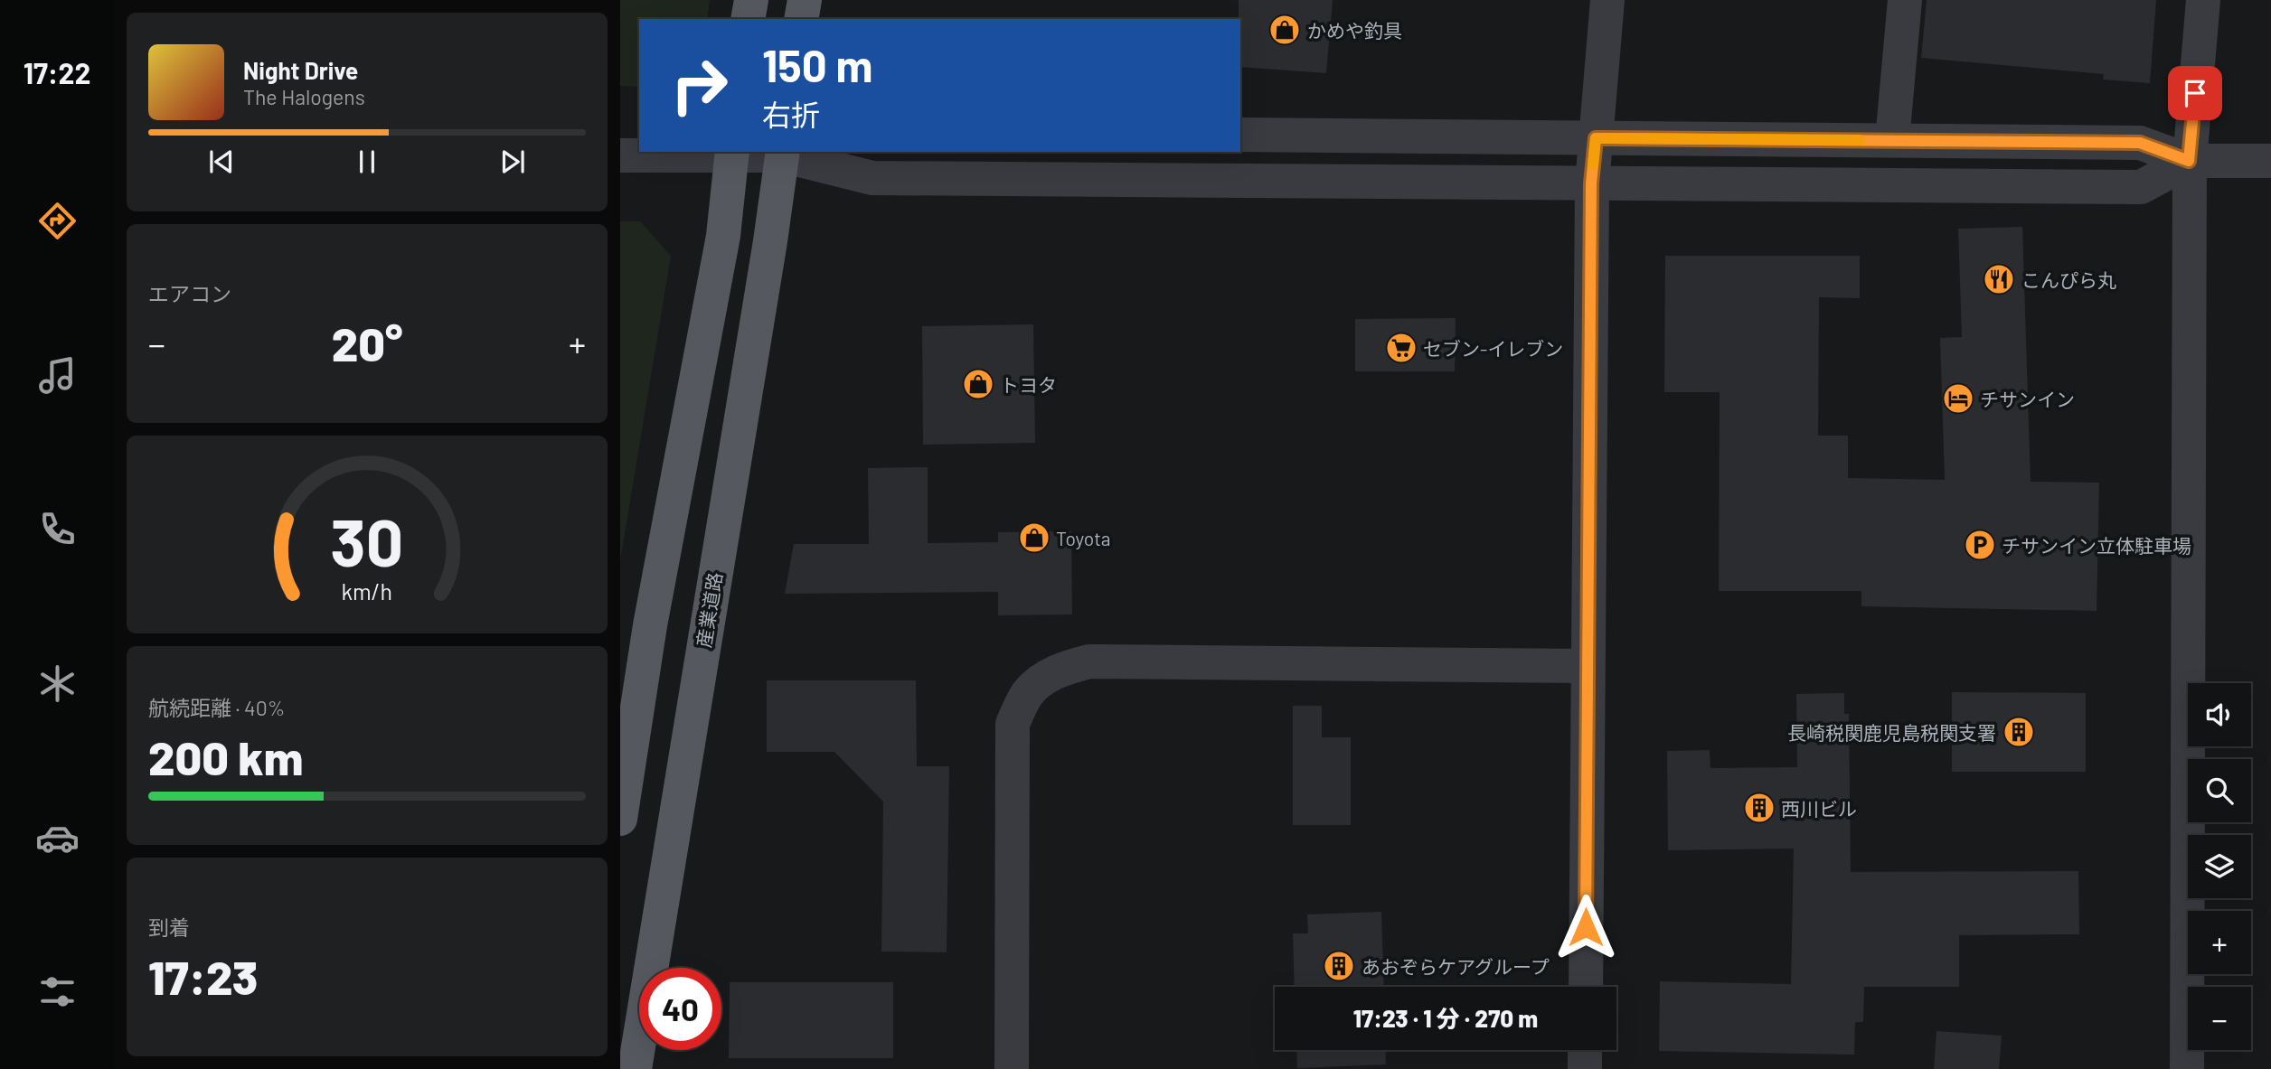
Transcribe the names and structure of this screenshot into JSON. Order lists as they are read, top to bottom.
{
  "streets": {
    "main road": ["産業道路"]
  },
  "places": {
    "shop": ["かめや釣具", "トヨタ", "Toyota"],
    "restaurant": ["こんぴら丸"],
    "supermarket": ["セブン-イレブン"],
    "hotel": ["チサンイン"],
    "parking": ["チサンイン立体駐車場"],
    "building": ["長崎税関鹿児島税関支署", "西川ビル", "あおぞらケアグループ"]
  },
  "page": {
    "tabs": "17:22",
    "turn": ["150 m", "右折"],
    "song": ["Night Drive", "The Halogens"],
    "tile": [
      "エアコン",
      ["航続距離 · 40%", "200 km"],
      ["到着", "17:23"]
    ],
    "heat": ["−", "20°", "+"],
    "map_buttons": ["+", "−"],
    "limit": "40",
    "trip": "17:23 · 1 分 · 270 m",
    "gauge": ["30", "km/h"]
  }
}
